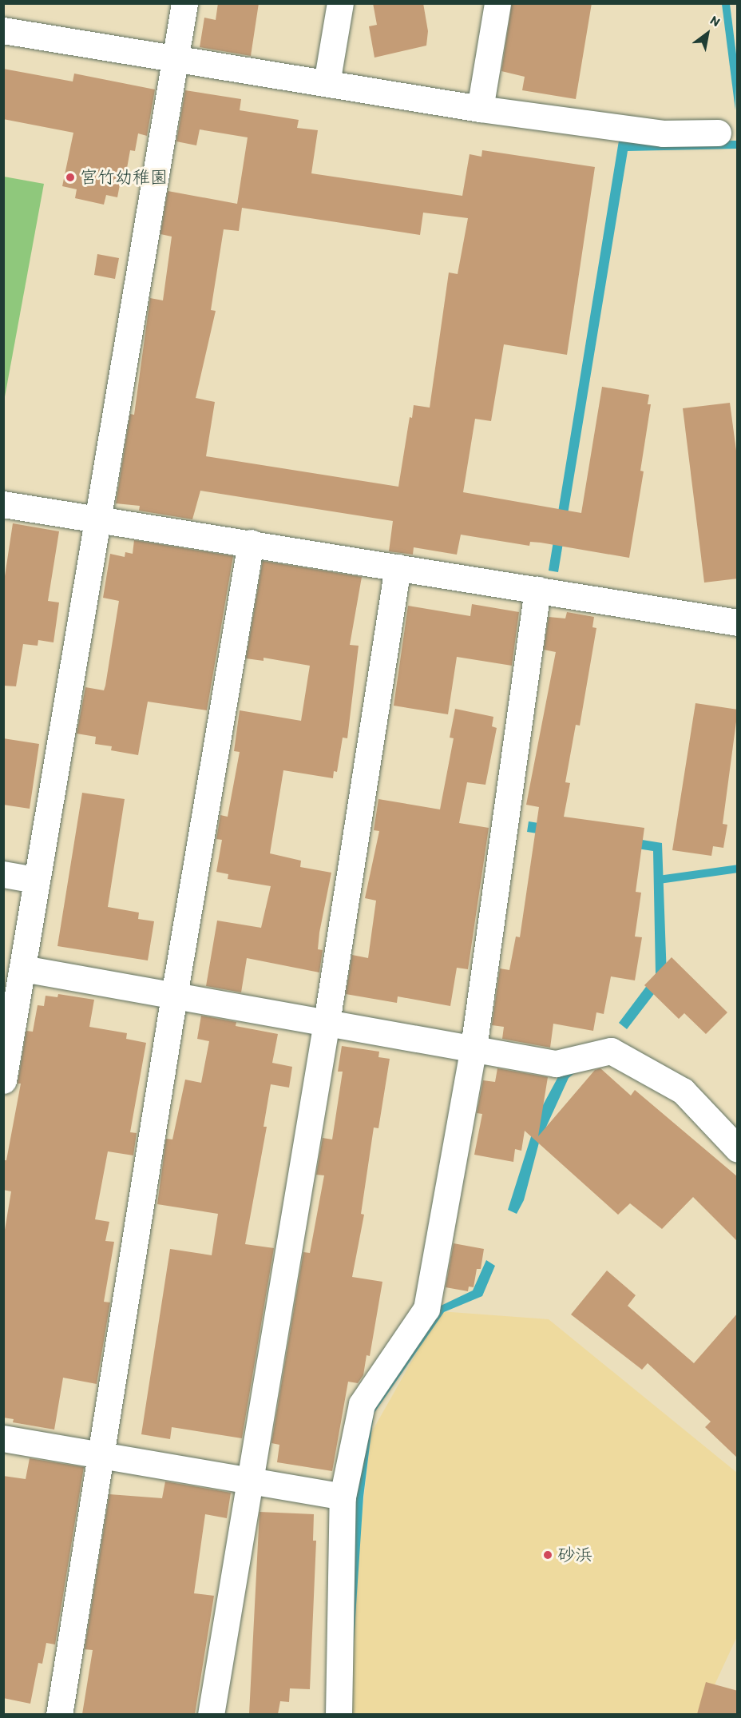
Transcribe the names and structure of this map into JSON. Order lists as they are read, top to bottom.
{
  "places": ["宮竹幼稚園", "砂浜"],
  "north": "top right"
}
